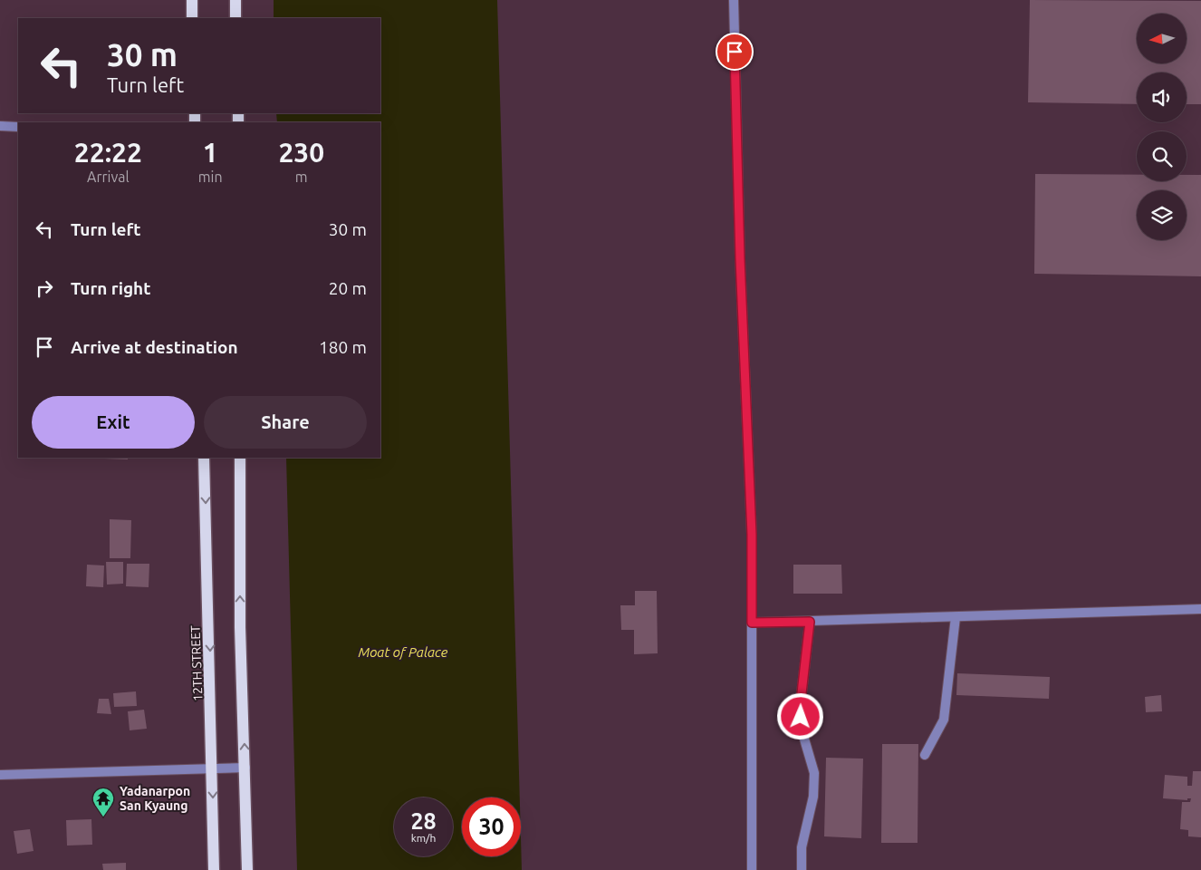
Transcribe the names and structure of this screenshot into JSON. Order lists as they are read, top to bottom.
{
  "streets": {
    "main road": ["12TH STREET"]
  },
  "water": ["Moat of Palace"],
  "places": {
    "temple": ["Yadanarpon San Kyaung"]
  },
  "north": "left",
  "page": {
    "turn": ["30 m", "Turn left"],
    "eta": [
      "22:22",
      "Arrival",
      "1",
      "min",
      "230",
      "m"
    ],
    "list": [
      {
        "name": "Turn left",
        "value": "30 m"
      },
      {
        "name": "Turn right",
        "value": "20 m"
      },
      {
        "name": "Arrive at destination",
        "value": "180 m"
      }
    ],
    "buttons": ["Exit", "Share"],
    "speed": "28 km/h",
    "limit": "30"
  }
}
